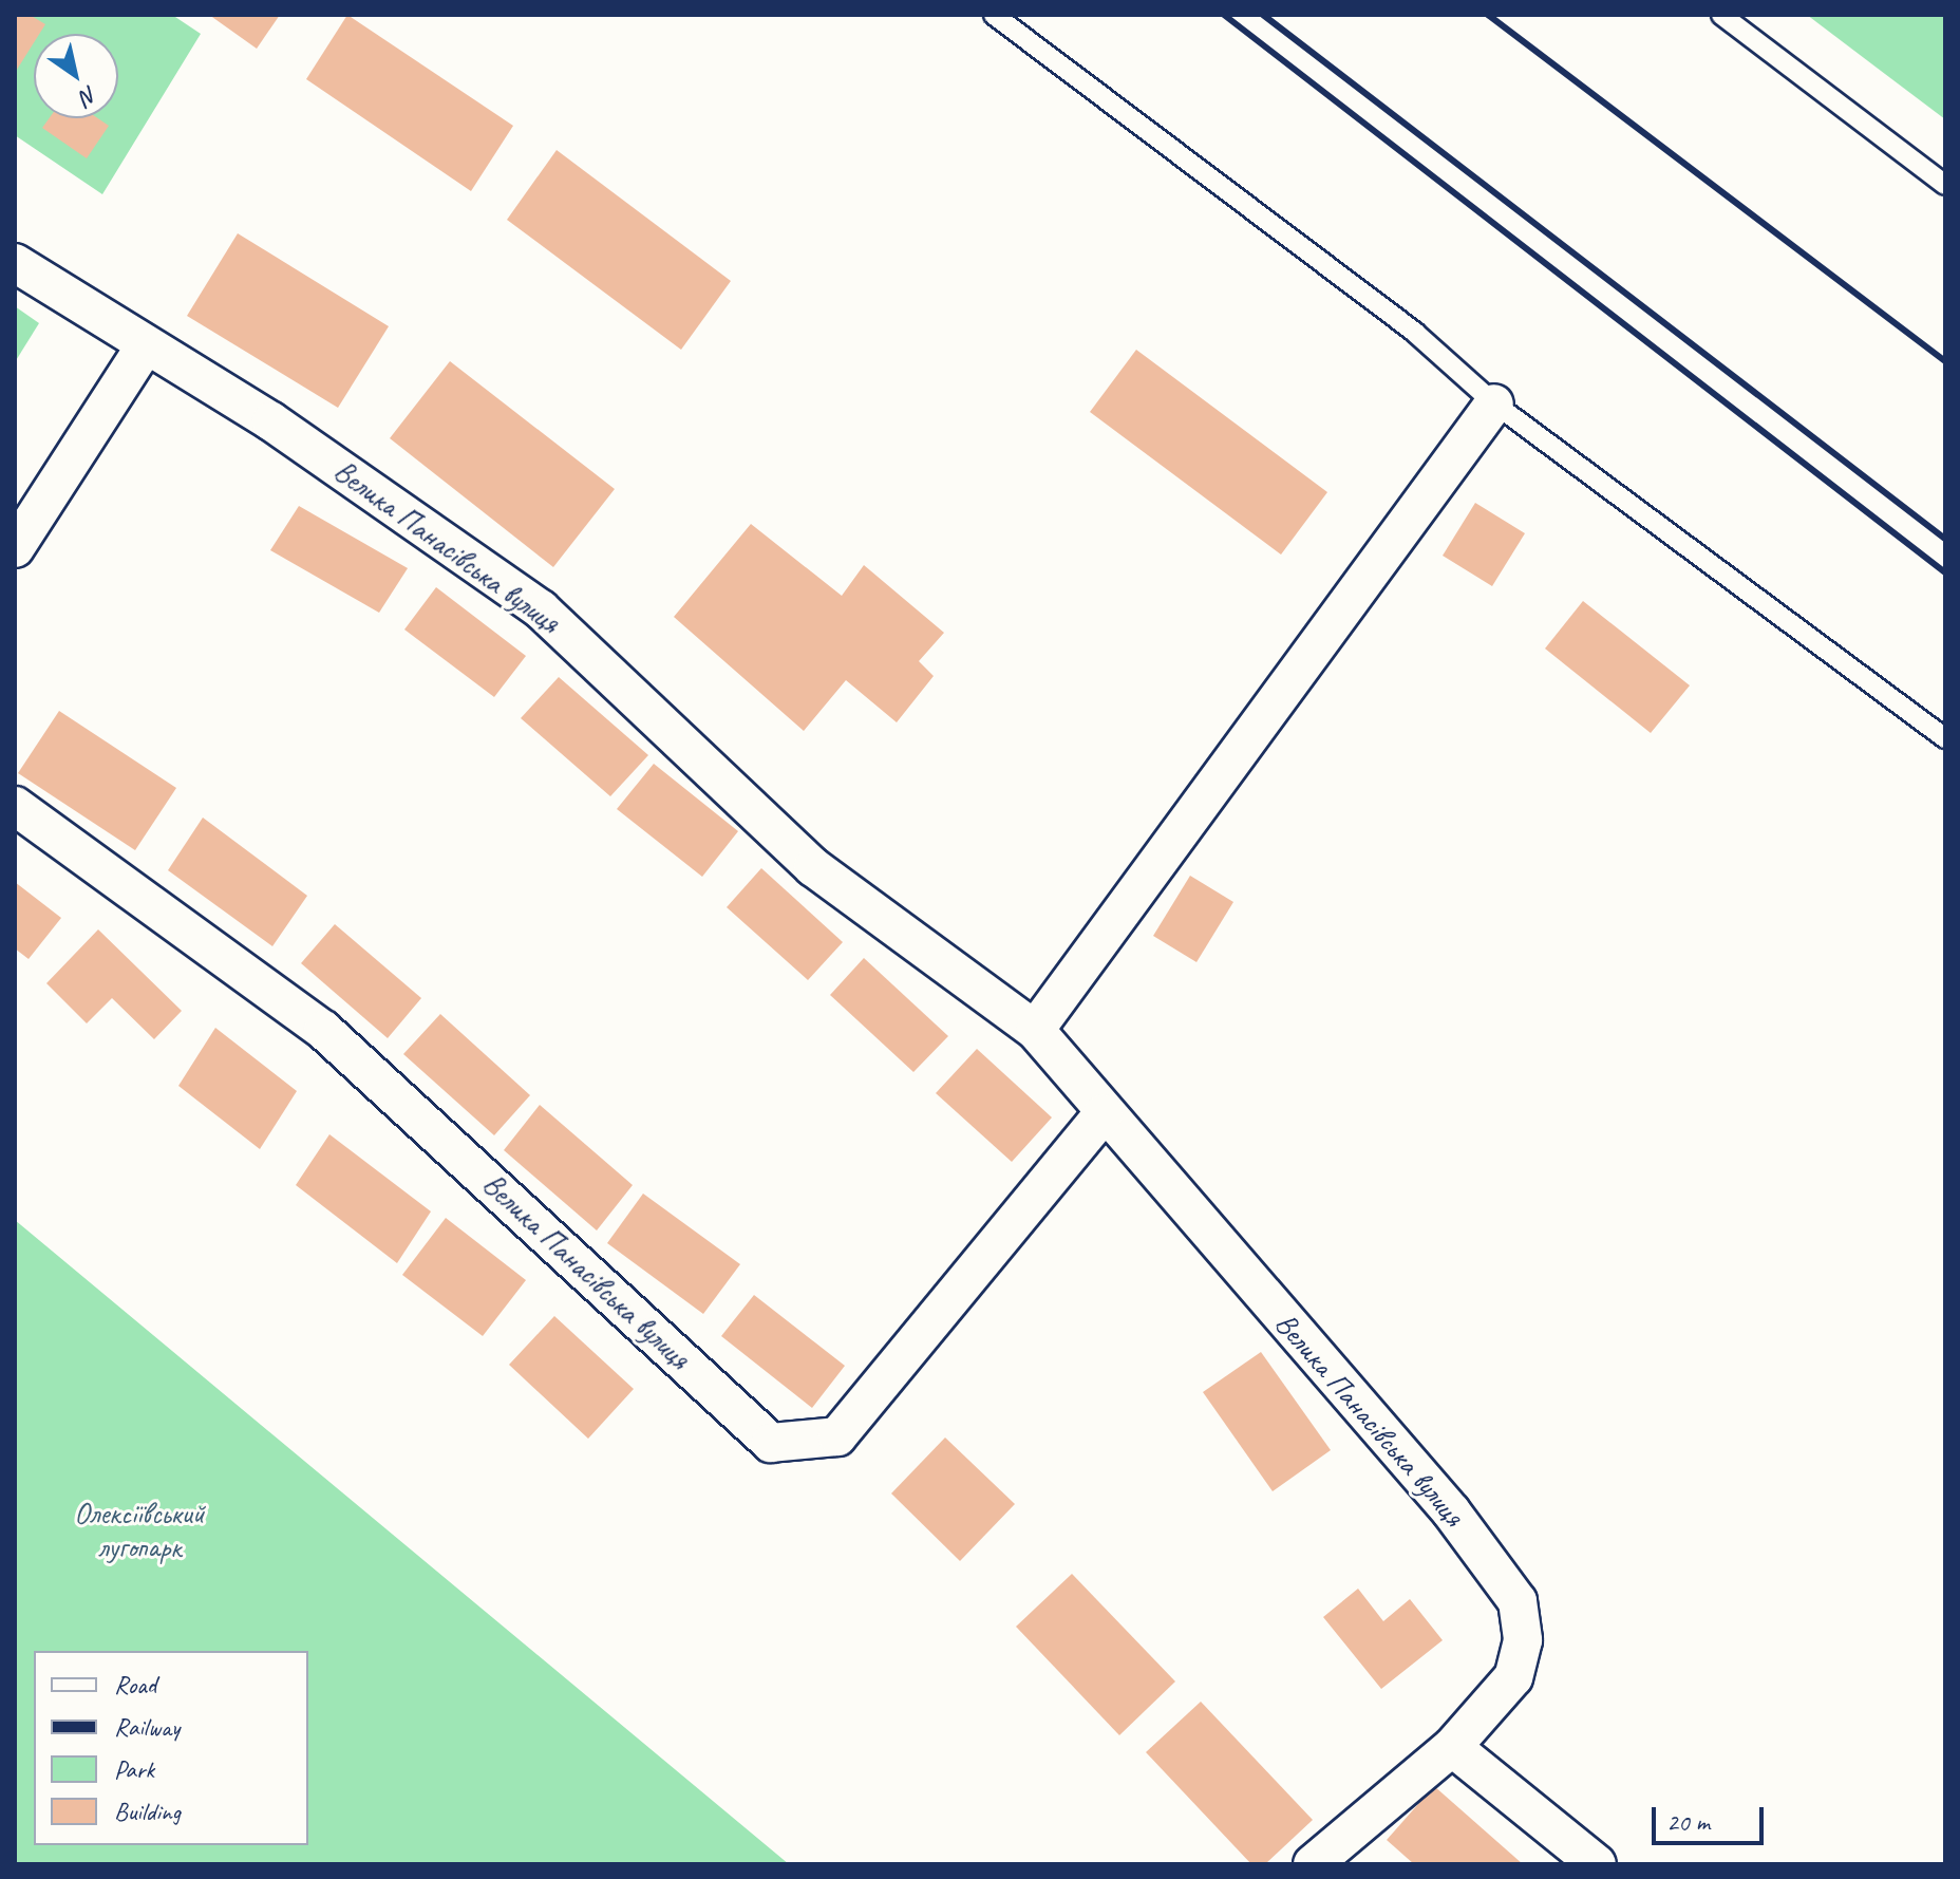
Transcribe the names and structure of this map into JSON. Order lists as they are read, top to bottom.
{
  "streets": {
    "street": ["Велика Панасівська вулиця"]
  },
  "parks": ["Олексіївський лугопарк"],
  "legend": [
    "Road",
    "Railway",
    "Park",
    "Building"
  ],
  "scale_bar": "20 m",
  "north": "bottom right"
}
